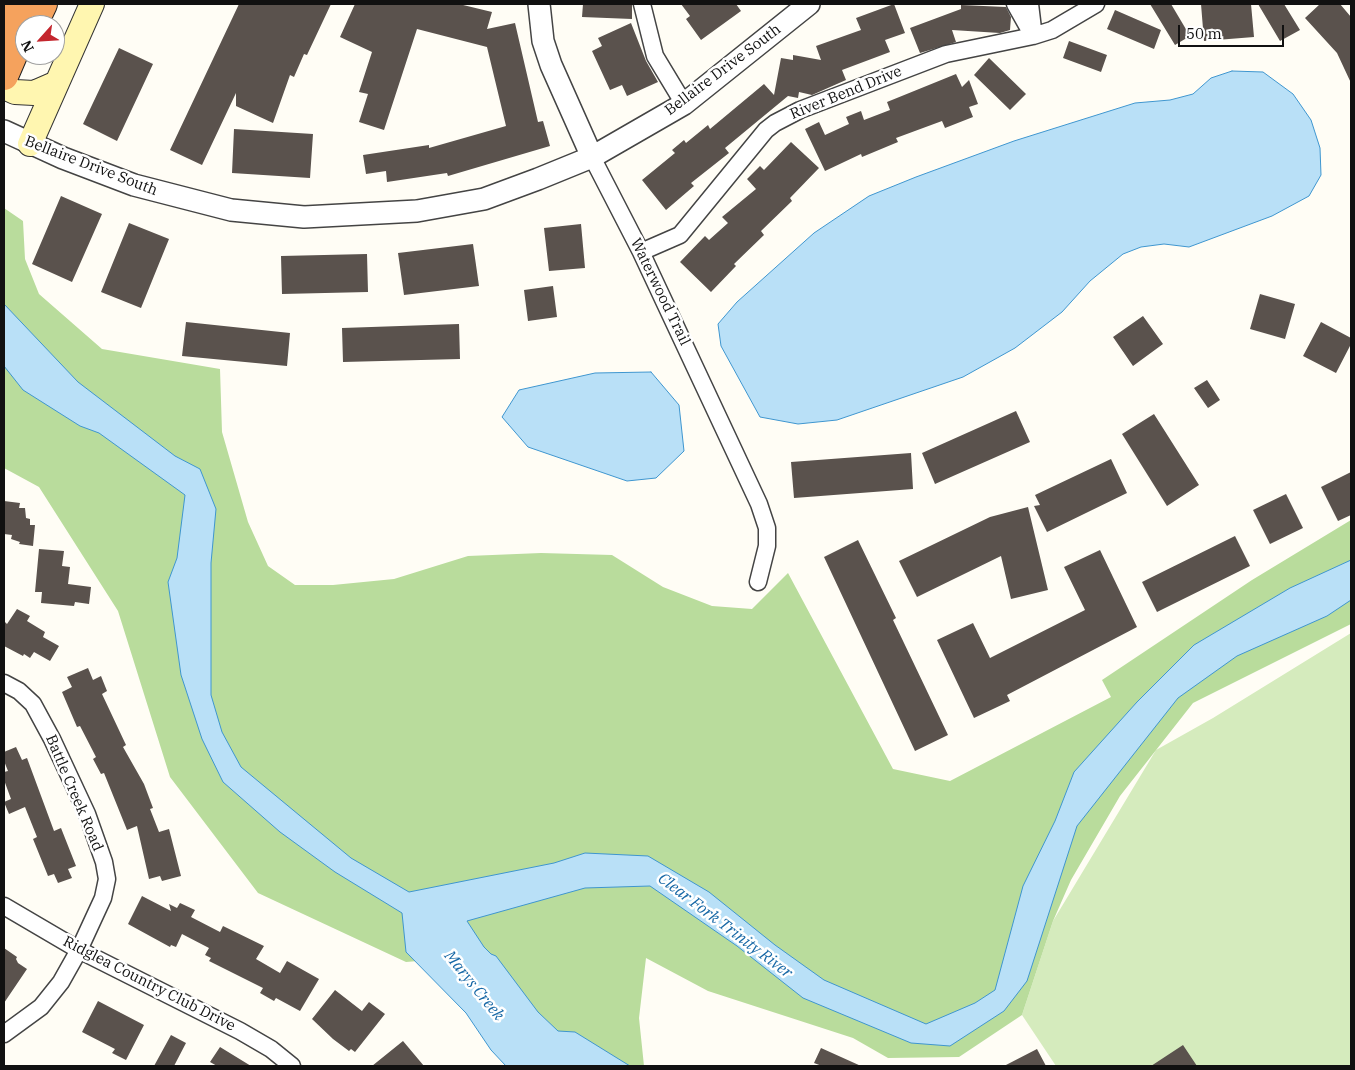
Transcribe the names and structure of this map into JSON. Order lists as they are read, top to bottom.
{
  "streets": {
    "street": [
      "Bellaire Drive South",
      "River Bend Drive",
      "Waterwood Trail",
      "Battle Creek Road",
      "Ridglea Country Club Drive"
    ]
  },
  "crossings": [
    ["Bellaire Drive South", "Waterwood Trail"],
    ["River Bend Drive", "Waterwood Trail"],
    ["Battle Creek Road", "Ridglea Country Club Drive"]
  ],
  "water": ["Clear Fork Trinity River", "Marys Creek"],
  "scale_bar": "50 m",
  "north": "bottom left"
}
